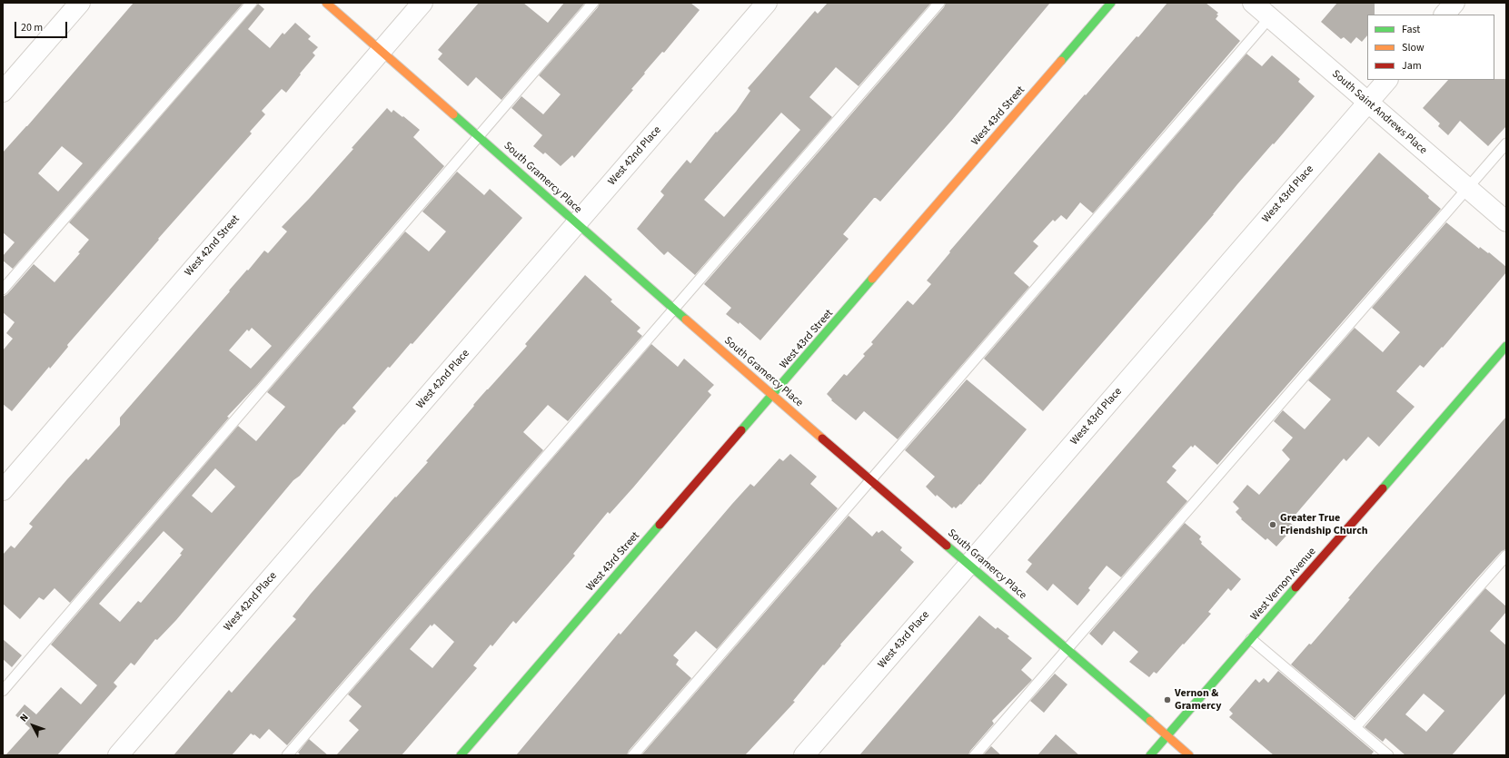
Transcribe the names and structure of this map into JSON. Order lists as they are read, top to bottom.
{
  "streets": {
    "street": [
      "South Saint Andrews Place",
      "West 43rd Street",
      "West 42nd Place",
      "South Gramercy Place",
      "West 43rd Place",
      "West 42nd Street",
      "West Vernon Avenue"
    ]
  },
  "crossings": [
    ["South Saint Andrews Place", "West 43rd Place"],
    ["West 43rd Street", "South Gramercy Place"],
    ["West 42nd Place", "South Gramercy Place"],
    ["South Gramercy Place", "West 43rd Place"],
    ["South Gramercy Place", "West 42nd Street"],
    ["South Gramercy Place", "West Vernon Avenue"]
  ],
  "places": ["Greater True Friendship Church", "Vernon & Gramercy"],
  "legend": ["Fast", "Slow", "Jam"],
  "scale_bar": "20 m",
  "north": "top left"
}
